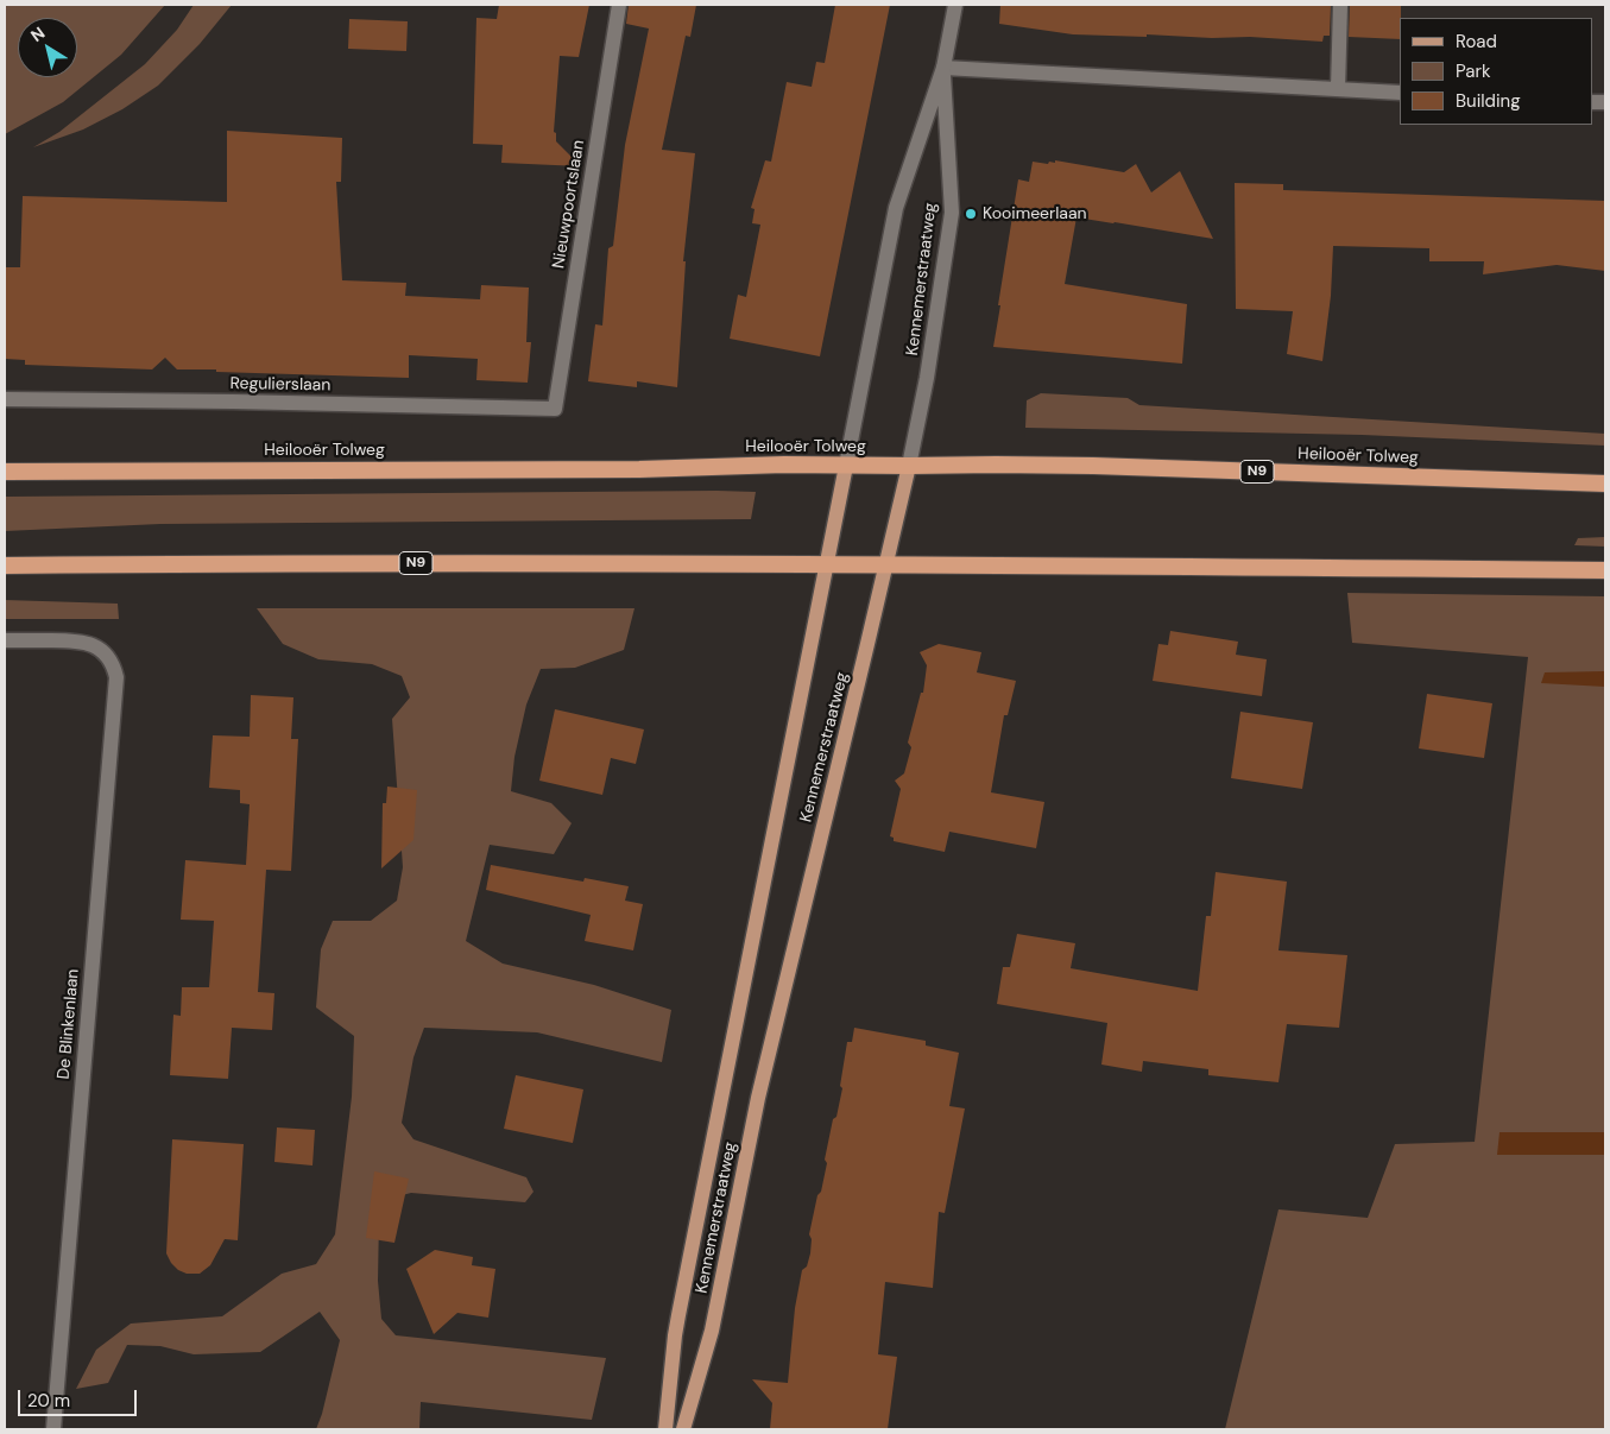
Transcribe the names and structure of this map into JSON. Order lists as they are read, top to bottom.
{
  "streets": {
    "highway": ["Heilooër Tolweg", "N9"],
    "main road": ["Kennemerstraatweg"],
    "street": ["Nieuwpoortslaan", "Regulierslaan", "De Blinkenlaan"]
  },
  "crossings": [
    ["Nieuwpoortslaan", "Regulierslaan"],
    ["Kennemerstraatweg", "Heilooër Tolweg"],
    ["Kennemerstraatweg", "N9"]
  ],
  "places": ["Kooimeerlaan"],
  "legend": ["Road", "Park", "Building"],
  "scale_bar": "20 m",
  "north": "top left"
}
